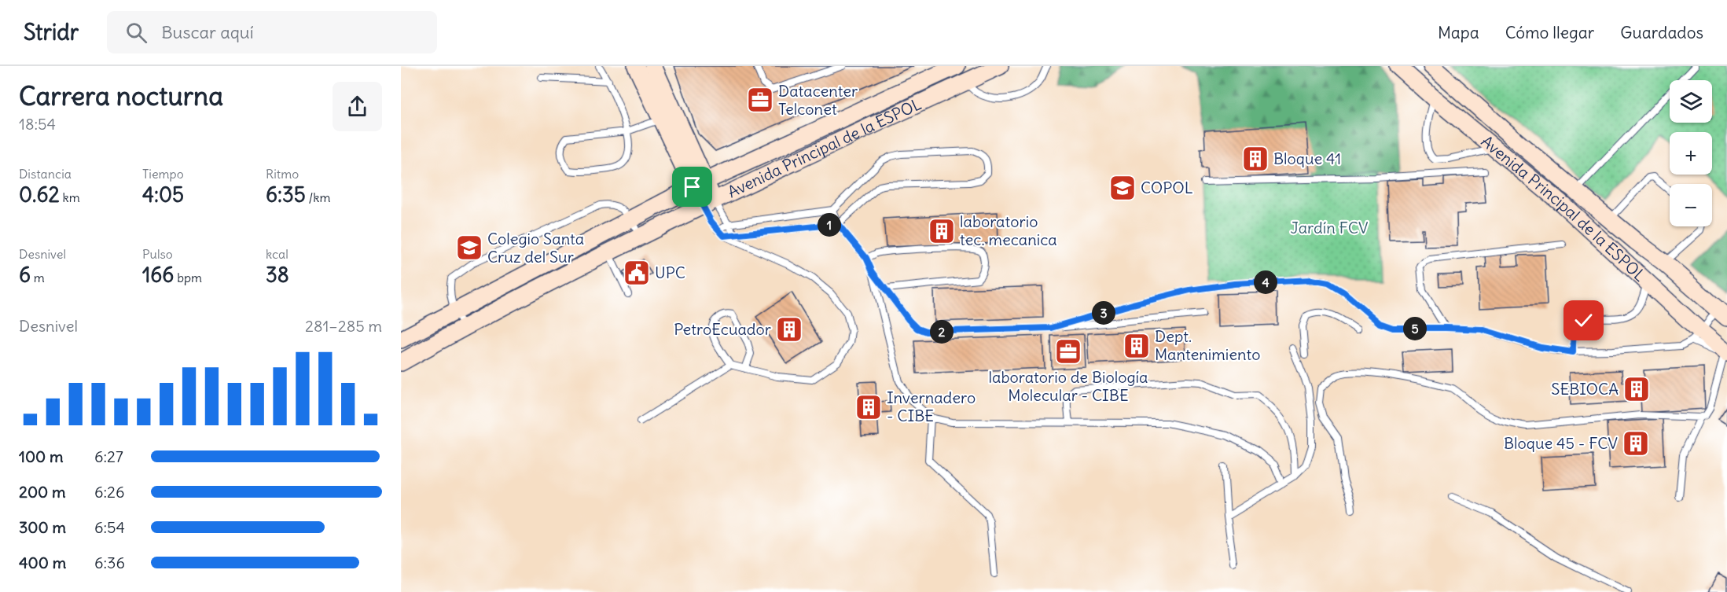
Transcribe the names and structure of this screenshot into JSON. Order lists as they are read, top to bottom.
{
  "streets": {
    "street": ["Avenida Principal de la ESPOL"]
  },
  "parks": ["Jardín FCV"],
  "places": {
    "office": ["Datacenter Telconet", "laboratorio de Biología Molecular - CIBE"],
    "building": [
      "Bloque 41",
      "laboratorio tec. mecanica",
      "PetroEcuador",
      "Dept. Mantenimiento",
      "SEBIOCA",
      "Invernadero - CIBE",
      "Bloque 45 - FCV"
    ],
    "school or university": ["COPOL", "Colegio Santa Cruz del Sur"],
    "public building": ["UPC"]
  },
  "page": {
    "header": "Stridr",
    "search": "Buscar aquí",
    "nav": ["Mapa", "Cómo llegar", "Guardados"],
    "heading": ["Carrera nocturna", "18:54"],
    "map_buttons": ["+", "−"],
    "stats": [
      ["Distancia", "0.62 km"],
      ["Tiempo", "4:05"],
      ["Ritmo", "6:35 /km"],
      ["Desnivel", "6 m"],
      ["Pulso", "166 bpm"],
      ["kcal", "38"]
    ],
    "pins": [
      "1",
      "4",
      "3",
      "5",
      "2"
    ],
    "chart": ["Desnivel", "281–285 m"],
    "list": [
      {
        "name": "100 m",
        "note": "6:27"
      },
      {
        "name": "200 m",
        "note": "6:26"
      },
      {
        "name": "300 m",
        "note": "6:54"
      },
      {
        "name": "400 m",
        "note": "6:36"
      }
    ]
  }
}
